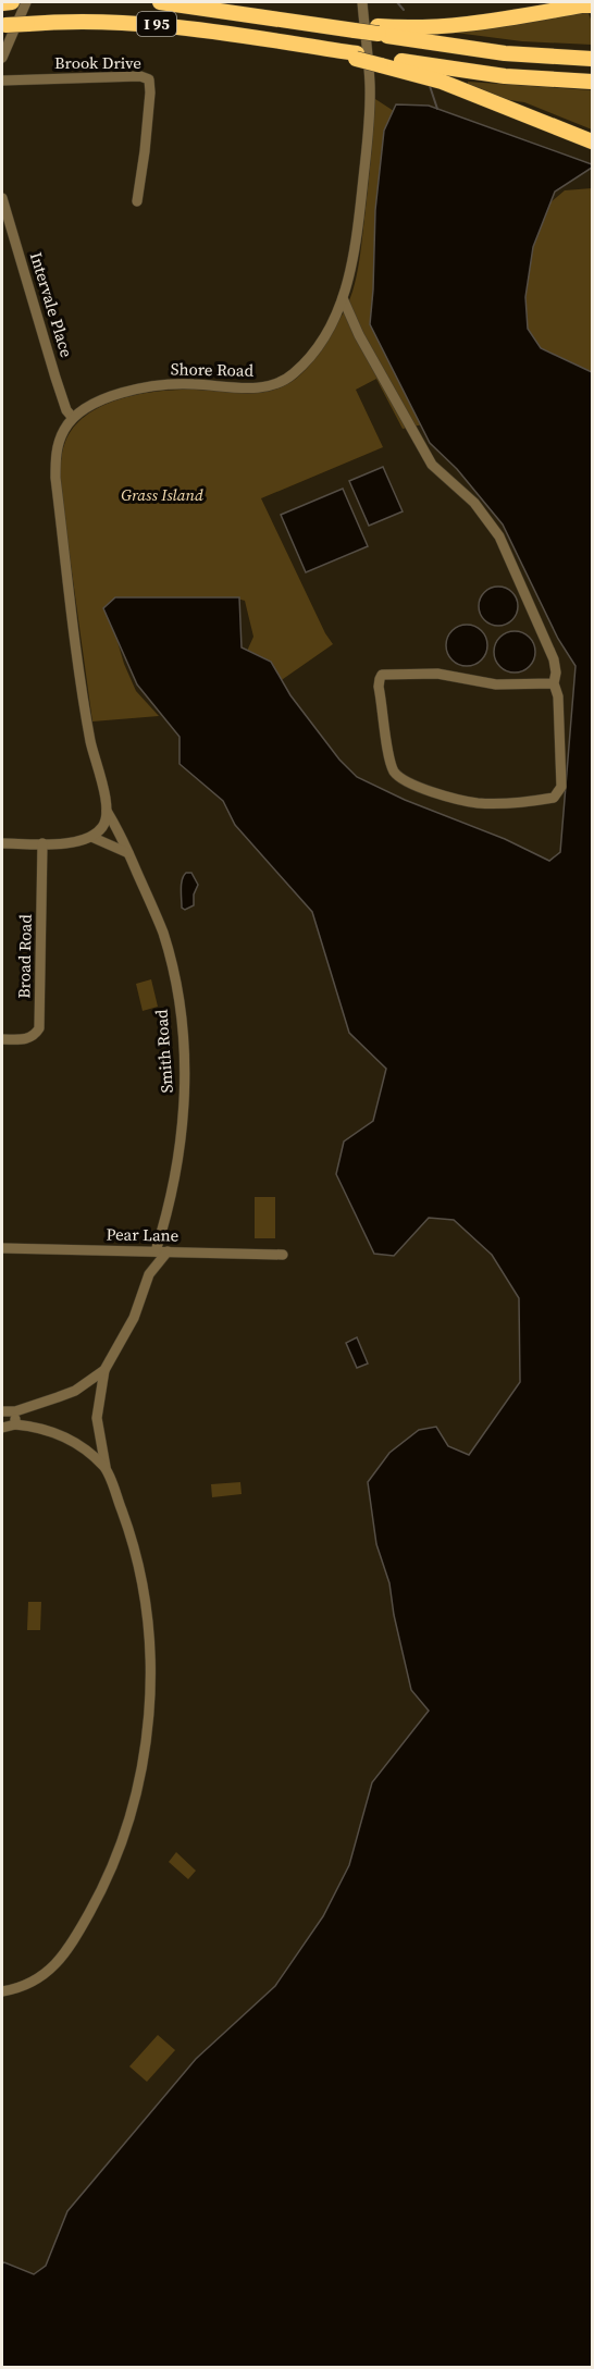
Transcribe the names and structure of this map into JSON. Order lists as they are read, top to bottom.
{
  "streets": {
    "highway": ["I 95"],
    "street": [
      "Brook Drive",
      "Intervale Place",
      "Shore Road",
      "Broad Road",
      "Smith Road",
      "Pear Lane"
    ]
  },
  "crossings": [
    ["Intervale Place", "Shore Road"],
    ["Smith Road", "Pear Lane"]
  ],
  "parks": ["Grass Island"]
}
